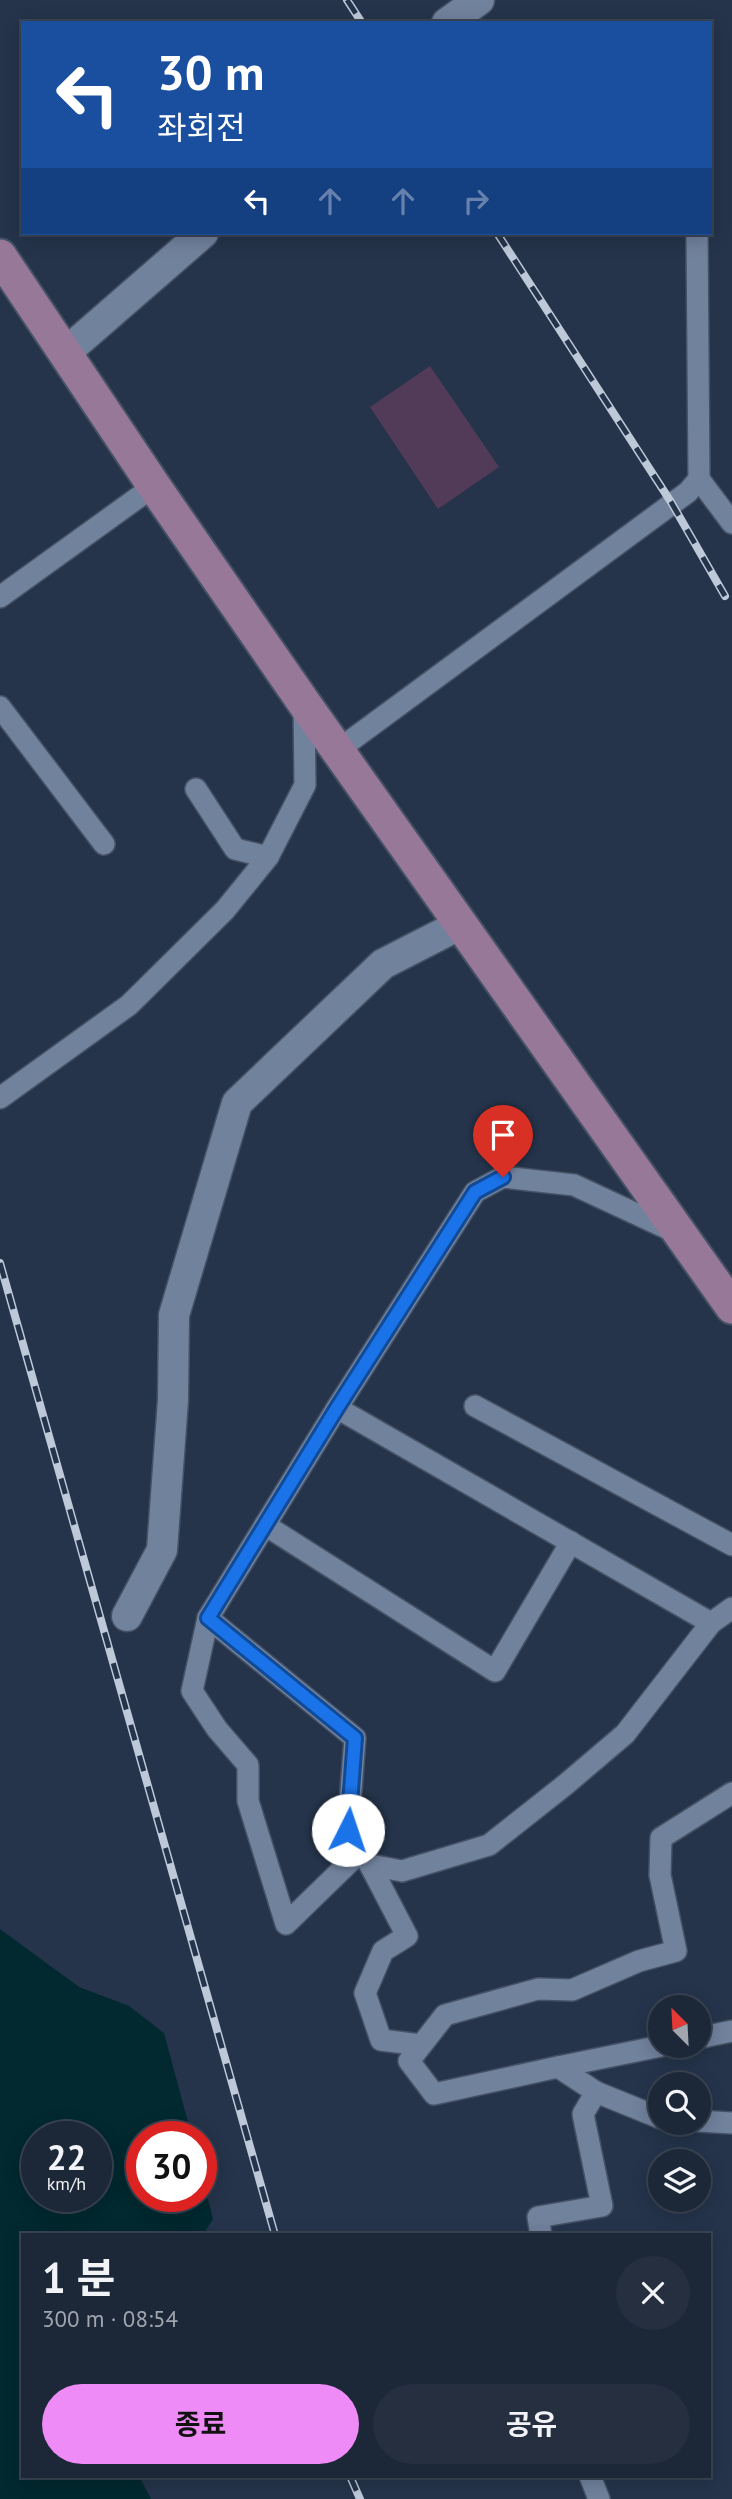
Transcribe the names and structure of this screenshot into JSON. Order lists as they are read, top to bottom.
{
  "north": "top left",
  "page": {
    "turn": ["30 m", "좌회전"],
    "speed": "22 km/h",
    "limit": "30",
    "heading": ["1 분", "300 m · 08:54"],
    "buttons": ["종료", "공유"]
  }
}
